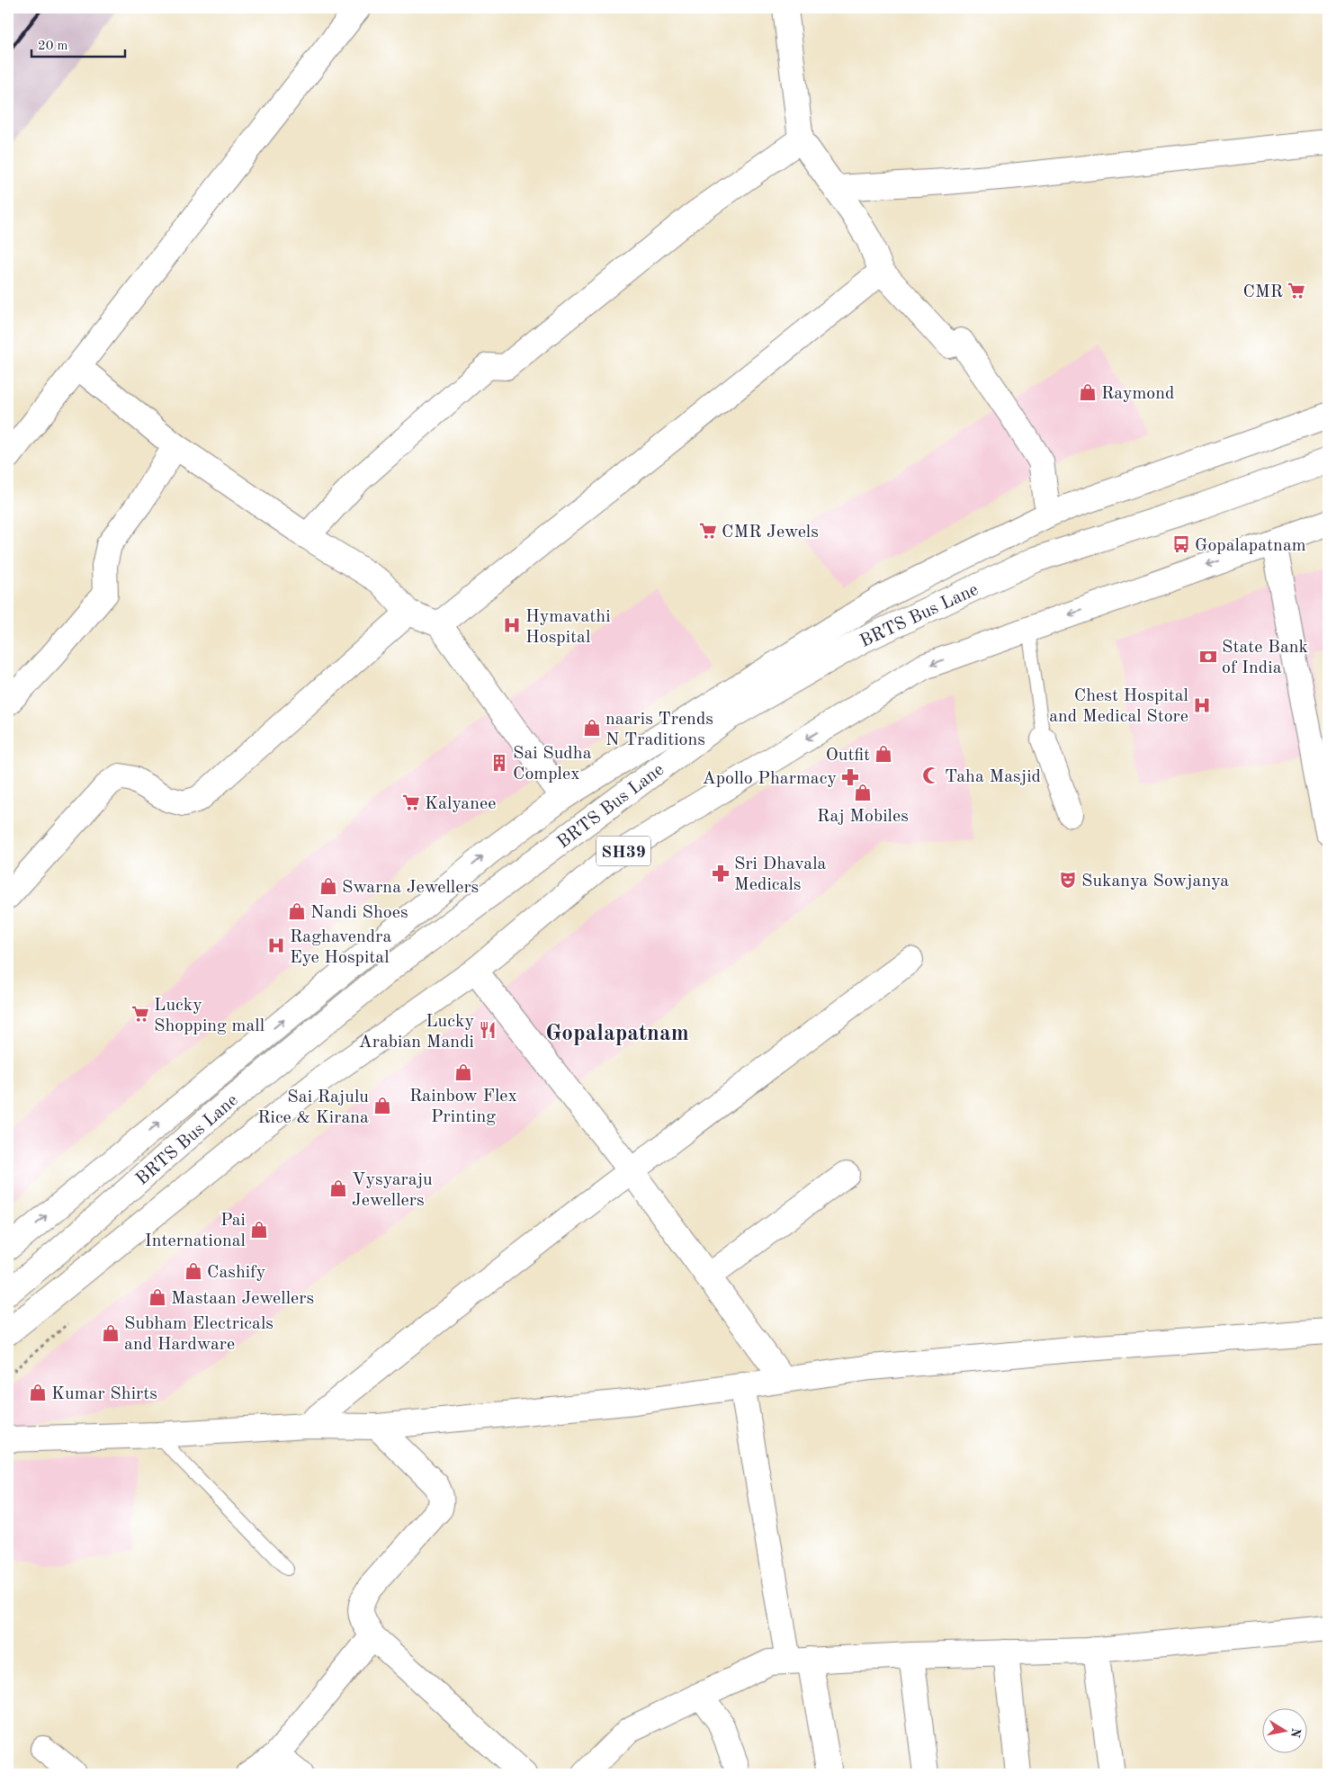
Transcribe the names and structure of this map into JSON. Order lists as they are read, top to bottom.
{
  "streets": {
    "street": ["BRTS Bus Lane", "SH39"]
  },
  "districts": ["Gopalapatnam"],
  "places": {
    "supermarket": [
      "CMR",
      "CMR Jewels",
      "Kalyanee",
      "Lucky Shopping mall"
    ],
    "shop": [
      "Raymond",
      "naaris Trends N Traditions",
      "Outfit",
      "Raj Mobiles",
      "Swarna Jewellers",
      "Nandi Shoes",
      "Rainbow Flex Printing",
      "Sai Rajulu Rice & Kirana",
      "Vysyaraju Jewellers",
      "Pai International",
      "Cashify",
      "Mastaan Jewellers",
      "Subham Electricals and Hardware",
      "Kumar Shirts"
    ],
    "bus stop": ["Gopalapatnam"],
    "hospital": ["Hymavathi Hospital", "Chest Hospital and Medical Store", "Raghavendra Eye Hospital"],
    "bank": ["State Bank of India"],
    "building": ["Sai Sudha Complex"],
    "mosque": ["Taha Masjid"],
    "pharmacy": ["Apollo Pharmacy", "Sri Dhavala Medicals"],
    "theatre": ["Sukanya Sowjanya"],
    "restaurant": ["Lucky Arabian Mandi"]
  },
  "scale_bar": "20 m",
  "north": "right"
}
